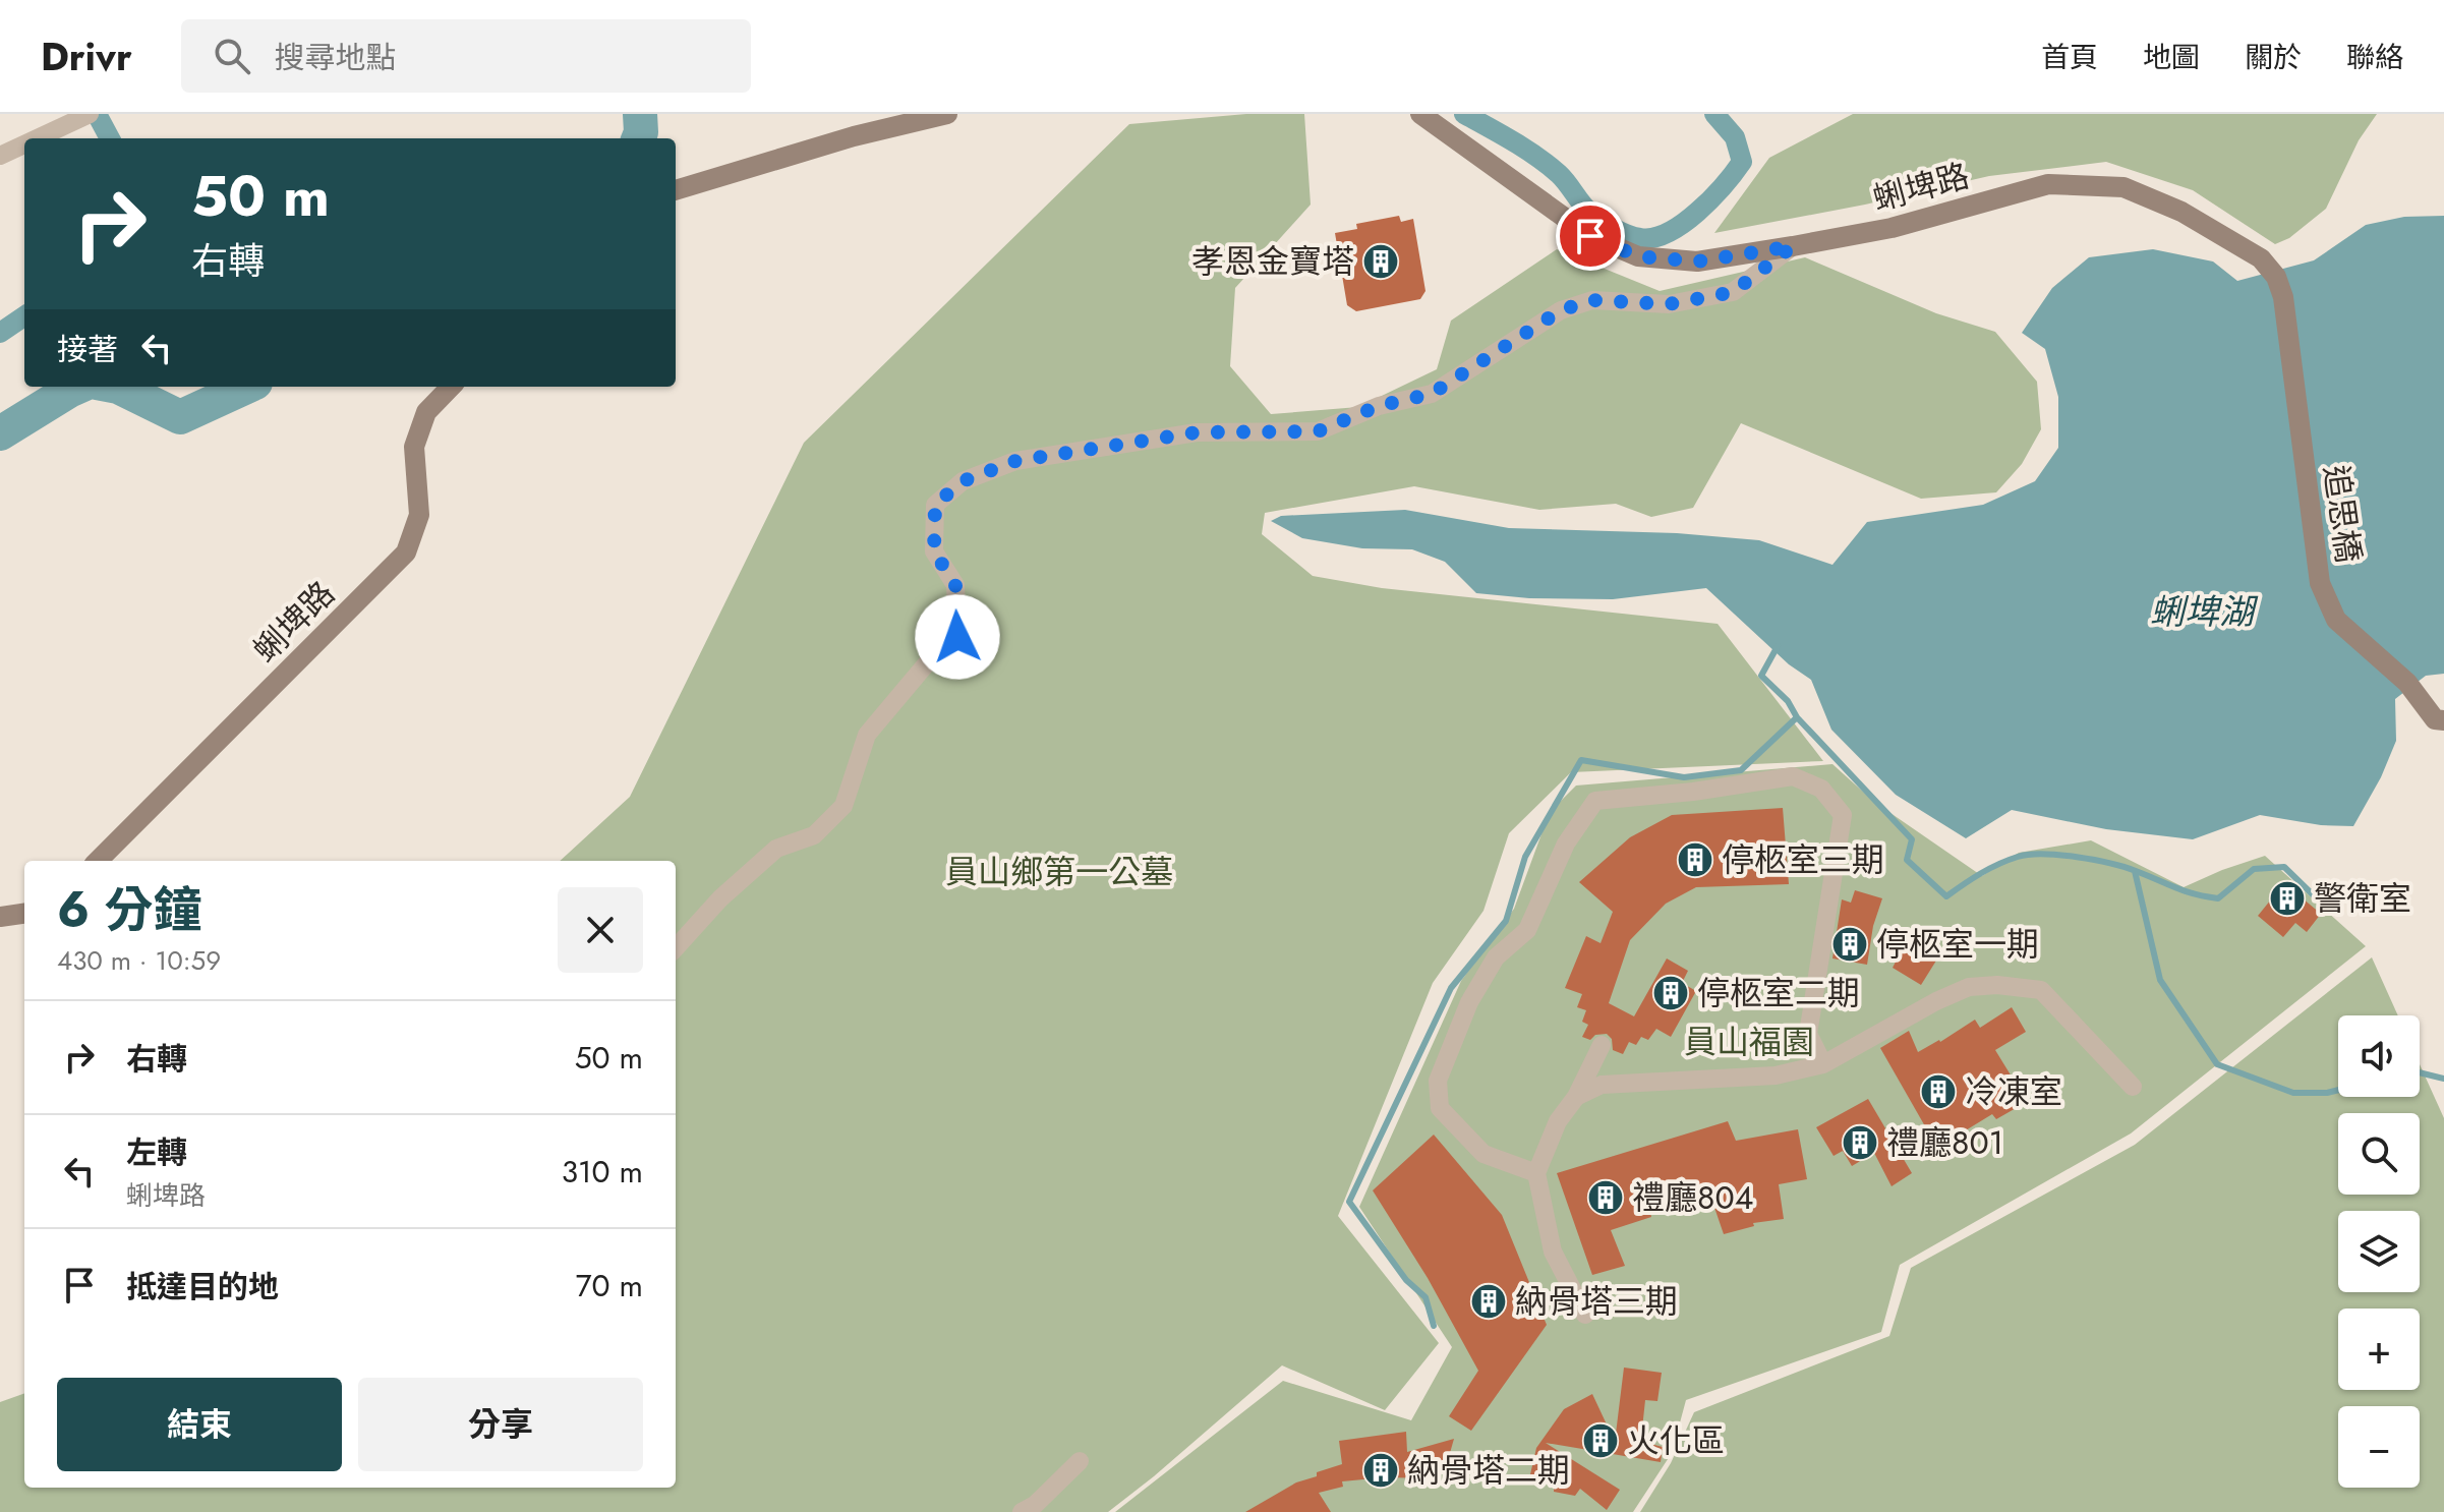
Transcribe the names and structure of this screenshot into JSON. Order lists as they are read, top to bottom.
{
  "streets": {
    "street": ["蜊埤路", "追思橋"]
  },
  "crossings": [
    ["蜊埤路", "追思橋"]
  ],
  "water": ["蜊埤湖"],
  "parks": ["員山鄉第一公墓", "員山福園"],
  "places": {
    "building": [
      "孝恩金寶塔",
      "停柩室三期",
      "警衛室",
      "停柩室一期",
      "停柩室二期",
      "冷凍室",
      "禮廳801",
      "禮廳804",
      "納骨塔三期",
      "火化區",
      "納骨塔二期"
    ]
  },
  "page": {
    "header": "Drivr",
    "search": "搜尋地點",
    "nav": [
      "首頁",
      "地圖",
      "關於",
      "聯絡"
    ],
    "turn": ["50 m", "右轉"],
    "then": "接著",
    "heading": ["6 分鐘", "430 m · 10:59"],
    "list": [
      {
        "name": "右轉",
        "value": "50 m"
      },
      {
        "name": "左轉",
        "note": "蜊埤路",
        "value": "310 m"
      },
      {
        "name": "抵達目的地",
        "value": "70 m"
      }
    ],
    "map_buttons": ["+", "−"],
    "buttons": ["結束", "分享"]
  }
}
